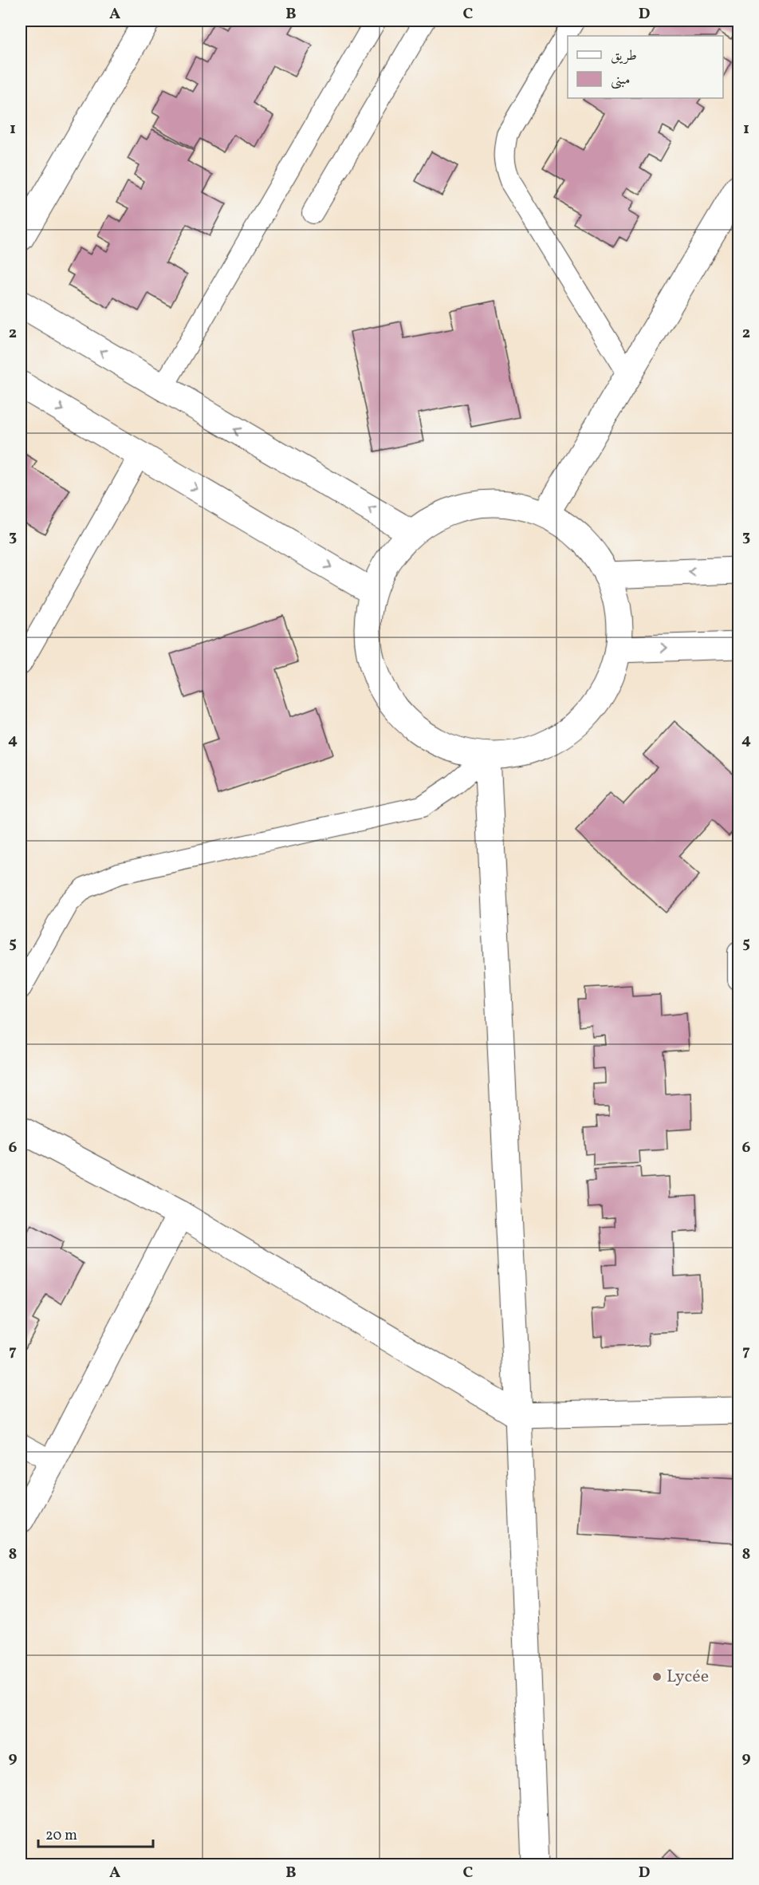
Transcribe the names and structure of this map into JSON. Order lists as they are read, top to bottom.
{
  "places": ["Lycée"],
  "legend": ["طريق", "مبنى"],
  "scale_bar": "20 m",
  "grid": {
    "columns": [
      "A",
      "B",
      "C",
      "D"
    ],
    "rows": [
      "1",
      "2",
      "3",
      "4",
      "5",
      "6",
      "7",
      "8",
      "9"
    ]
  }
}
